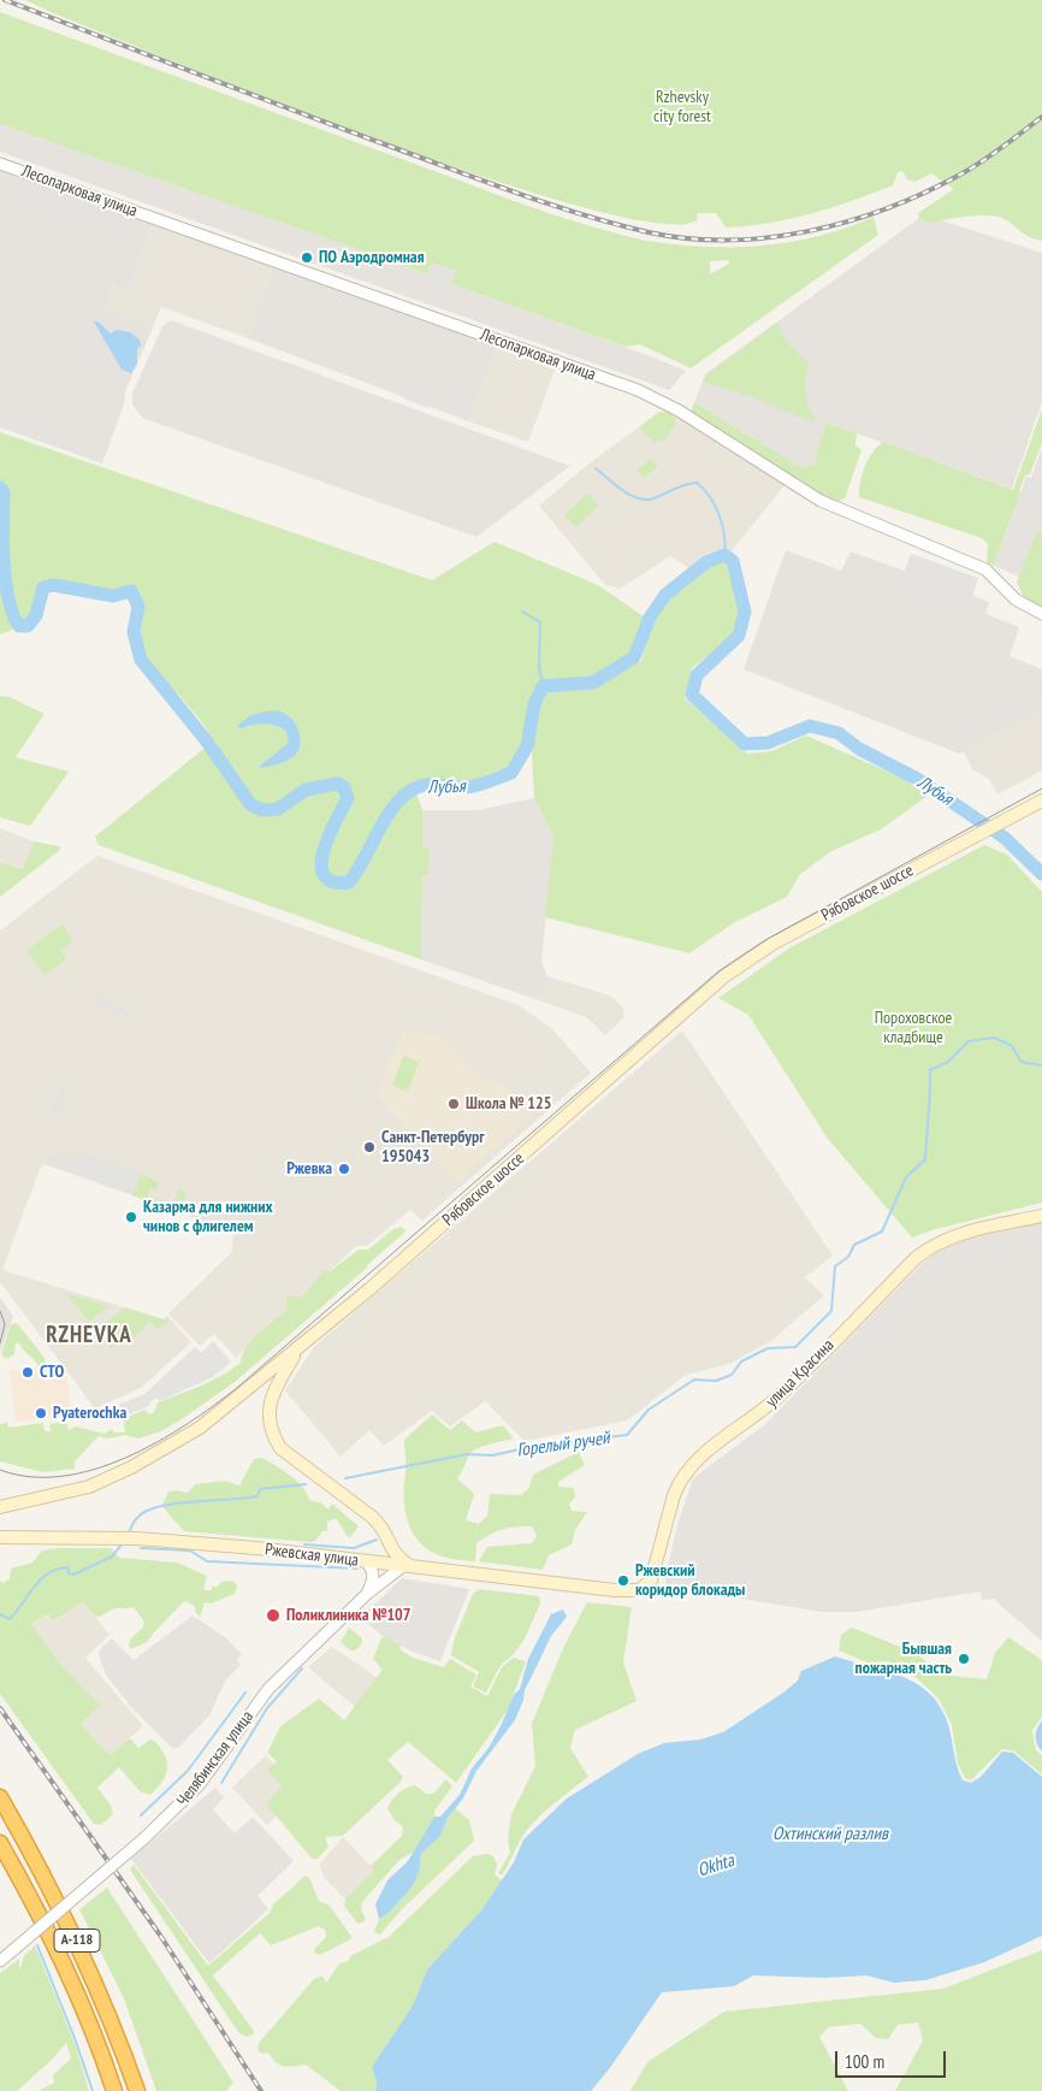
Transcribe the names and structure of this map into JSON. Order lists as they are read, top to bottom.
{
  "streets": {
    "highway": ["А-118"],
    "main road": ["Рябовское шоссе", "улица Красина", "Ржевская улица"],
    "street": ["Лесопарковая улица", "Челябинская улица"]
  },
  "crossings": [
    ["улица Красина", "Ржевская улица"],
    ["Ржевская улица", "Челябинская улица"]
  ],
  "districts": ["RZHEVKA"],
  "water": [
    "Лубья",
    "Горелый ручей",
    "Охтинский разлив",
    "Okhta"
  ],
  "parks": ["Rzhevsky city forest", "Пороховское кладбище"],
  "places": [
    "ПО Аэродромная",
    "Школа № 125",
    "Санкт-Петербург 195043",
    "Ржевка",
    "Казарма для нижних чинов с флигелем",
    "СТО",
    "Pyaterochka",
    "Ржевский коридор блокады",
    "Поликлиника №107",
    "Бывшая пожарная часть"
  ],
  "scale_bar": "100 m"
}
